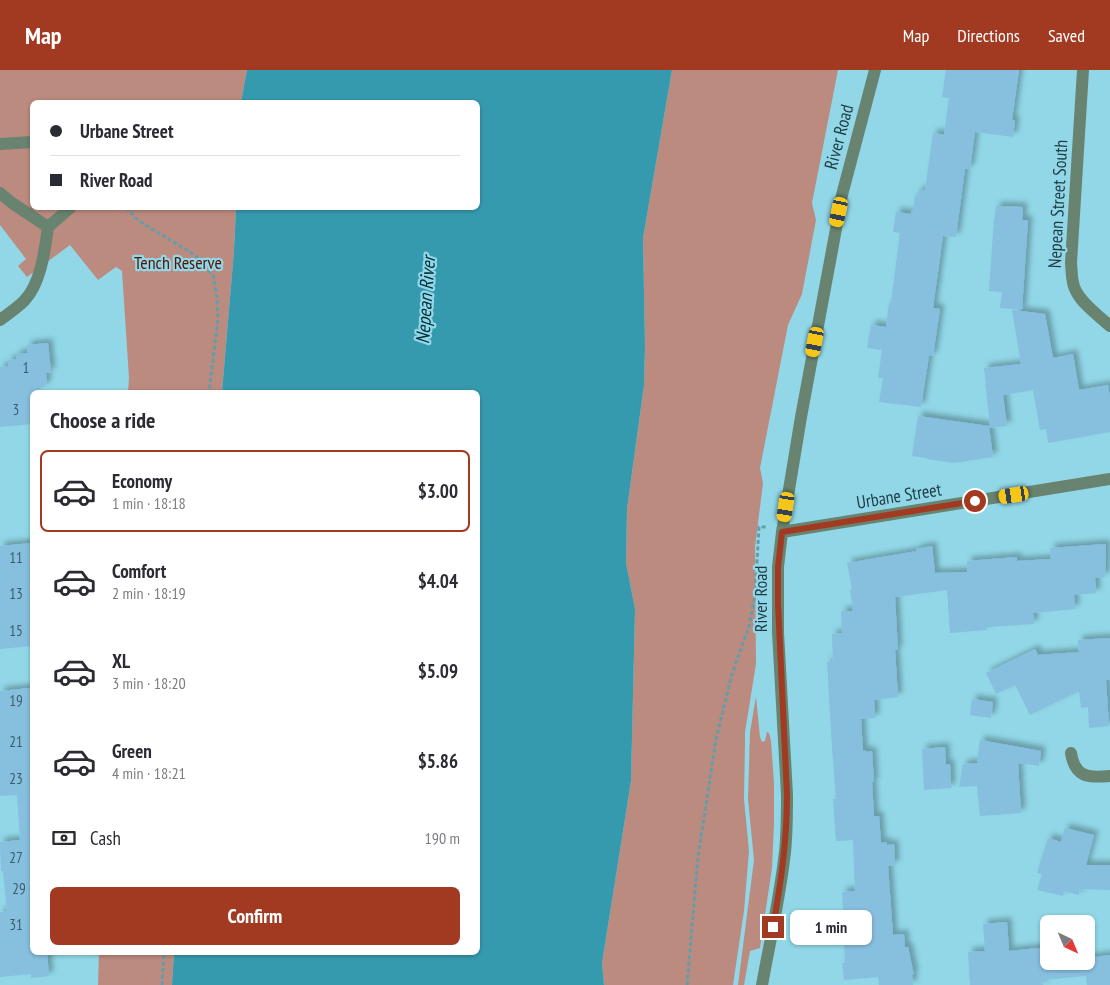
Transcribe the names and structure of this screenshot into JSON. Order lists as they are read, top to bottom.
{
  "streets": {
    "street": ["River Road", "Nepean Street South", "Urbane Street"]
  },
  "crossings": [
    ["River Road", "Urbane Street"]
  ],
  "water": ["Nepean River"],
  "parks": ["Tench Reserve"],
  "house_numbers": [
    "1",
    "3",
    "11",
    "13",
    "15",
    "19",
    "21",
    "23",
    "27",
    "29",
    "31"
  ],
  "north": "bottom right",
  "page": {
    "header": "Map",
    "nav": ["Map", "Directions", "Saved"],
    "banner": ["Urbane Street", "River Road"],
    "heading": "Choose a ride",
    "list": [
      {
        "name": "Economy",
        "note": "1 min · 18:18",
        "value": "$3.00"
      },
      {
        "name": "Comfort",
        "note": "2 min · 18:19",
        "value": "$4.04"
      },
      {
        "name": "XL",
        "note": "3 min · 18:20",
        "value": "$5.09"
      },
      {
        "name": "Green",
        "note": "4 min · 18:21",
        "value": "$5.86"
      }
    ],
    "pay": ["Cash", "190 m"],
    "buttons": "Confirm",
    "bubble": "1 min"
  }
}
